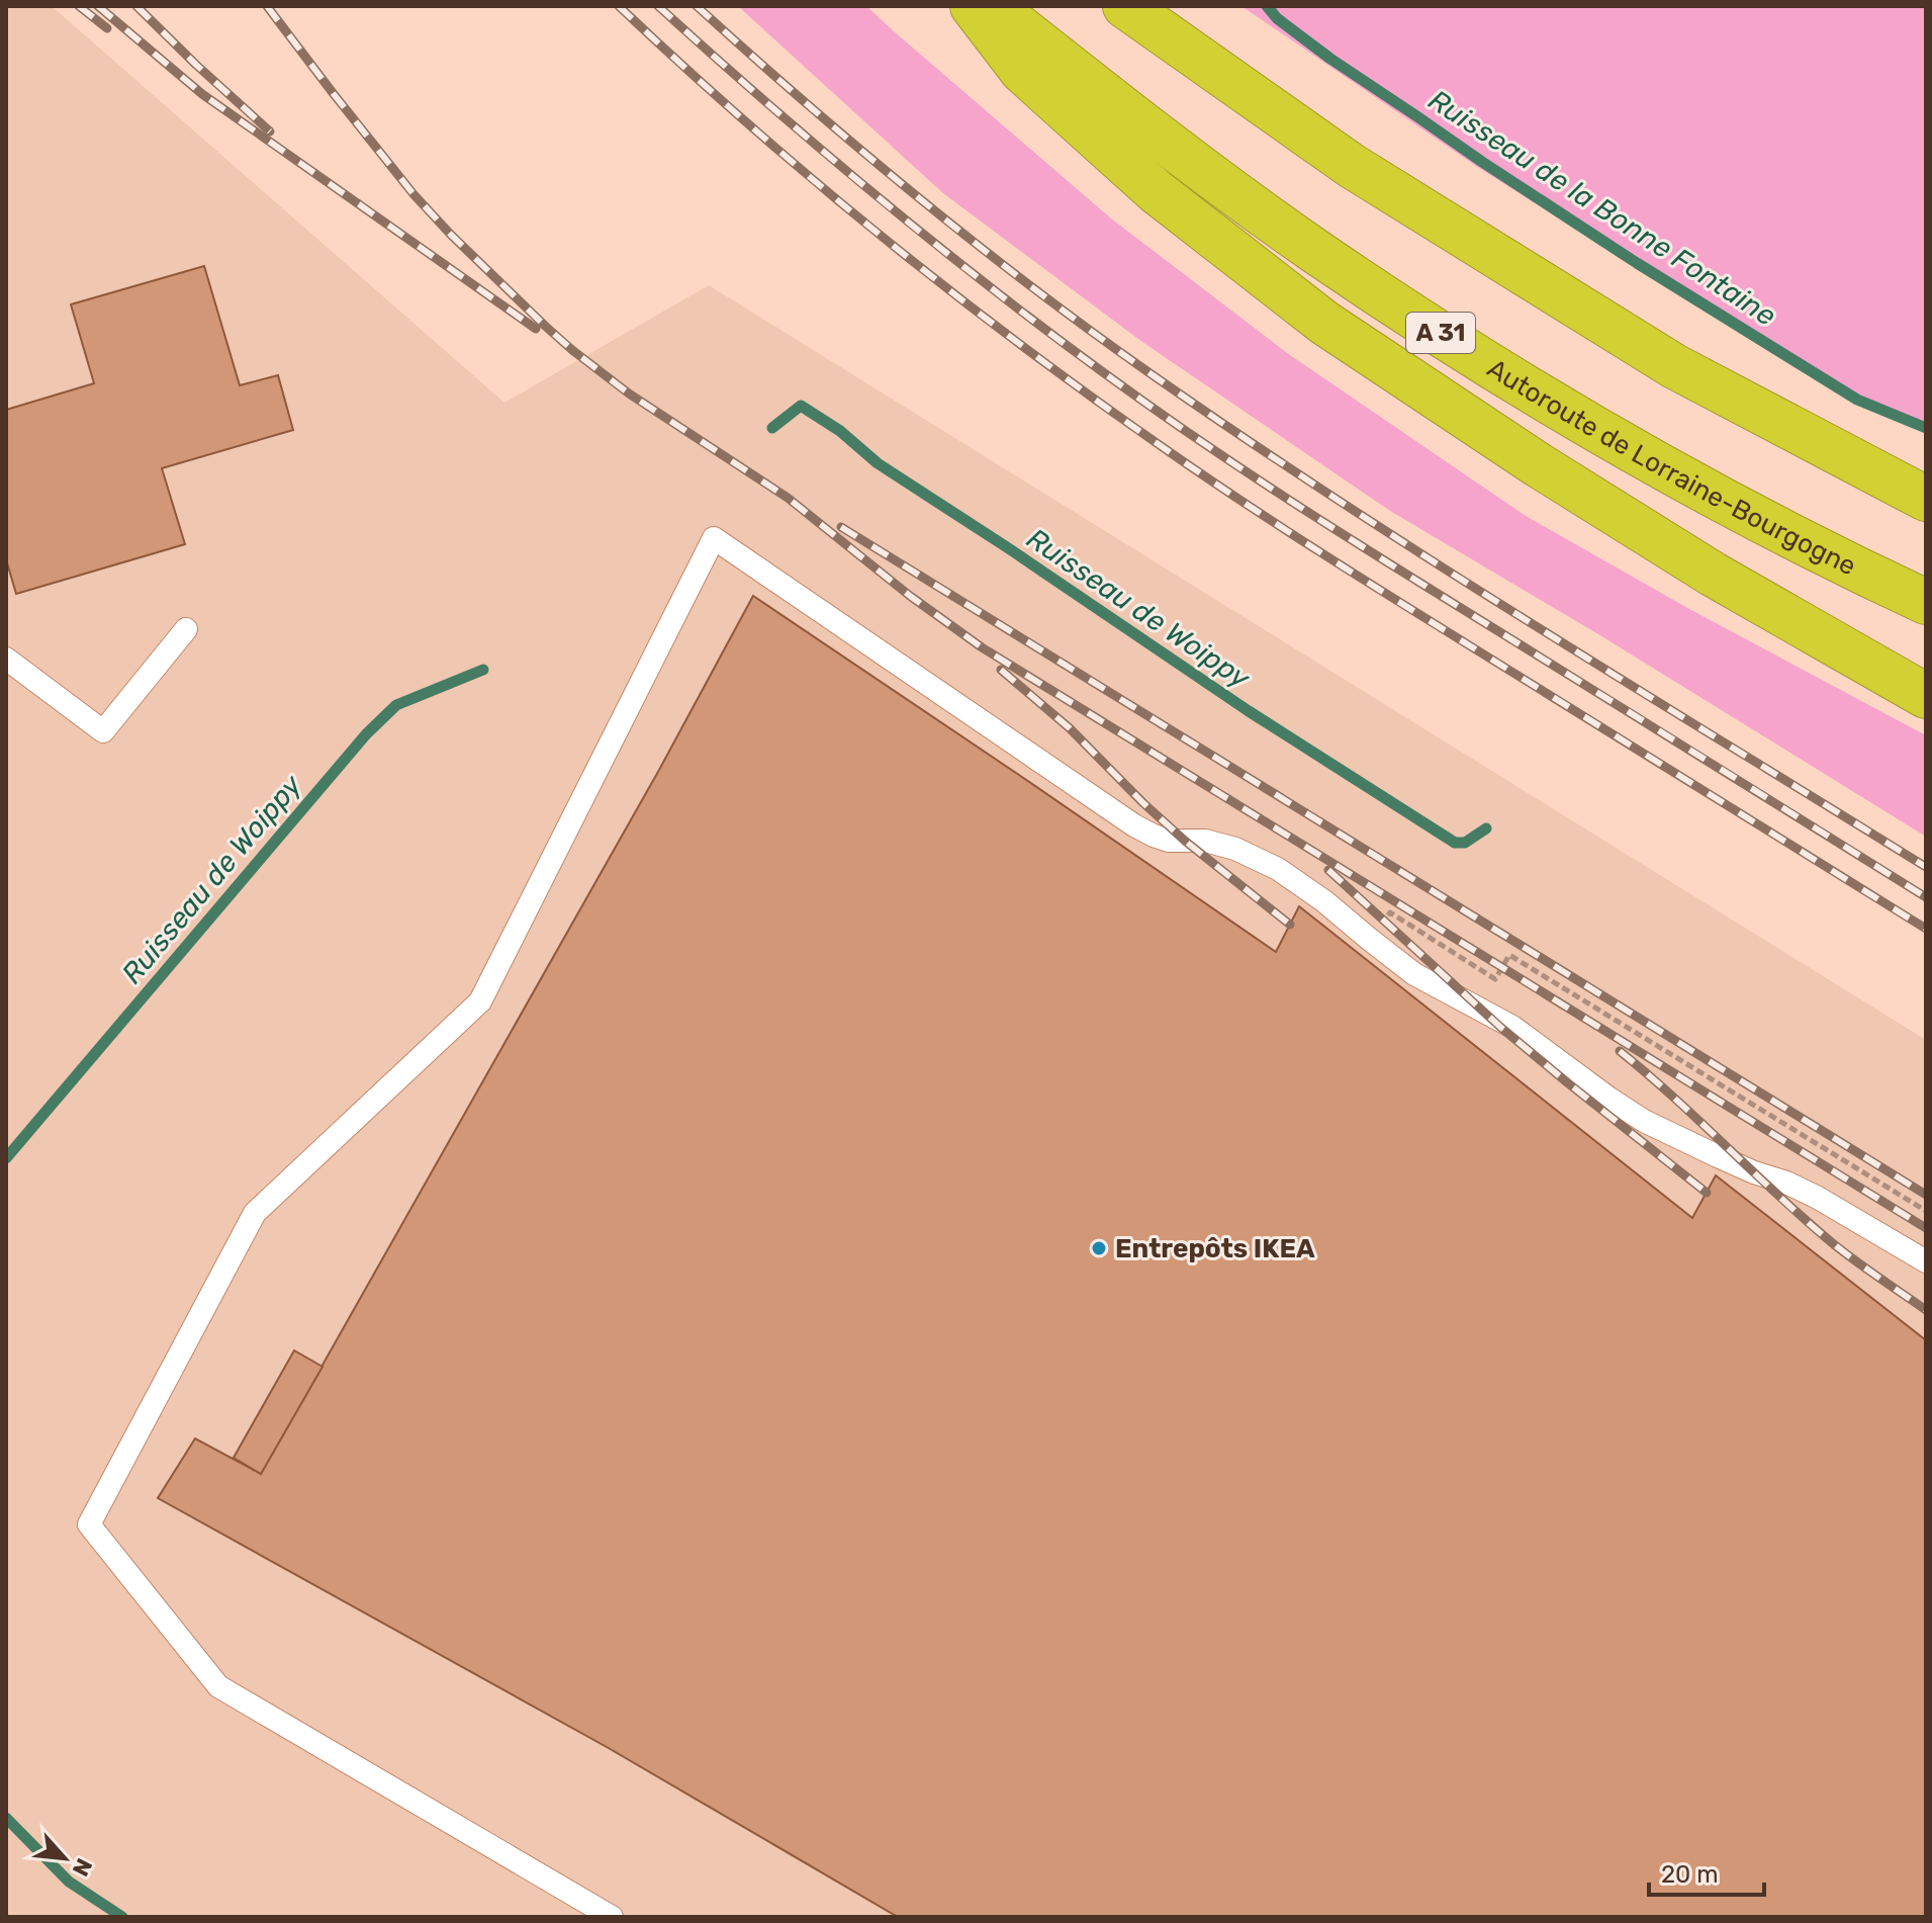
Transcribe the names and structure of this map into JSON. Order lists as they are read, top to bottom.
{
  "streets": {
    "highway": ["A 31", "Autoroute de Lorraine-Bourgogne"]
  },
  "water": ["Ruisseau de la Bonne Fontaine", "Ruisseau de Woippy"],
  "places": ["Entrepôts IKEA"],
  "scale_bar": "20 m",
  "north": "bottom right"
}
